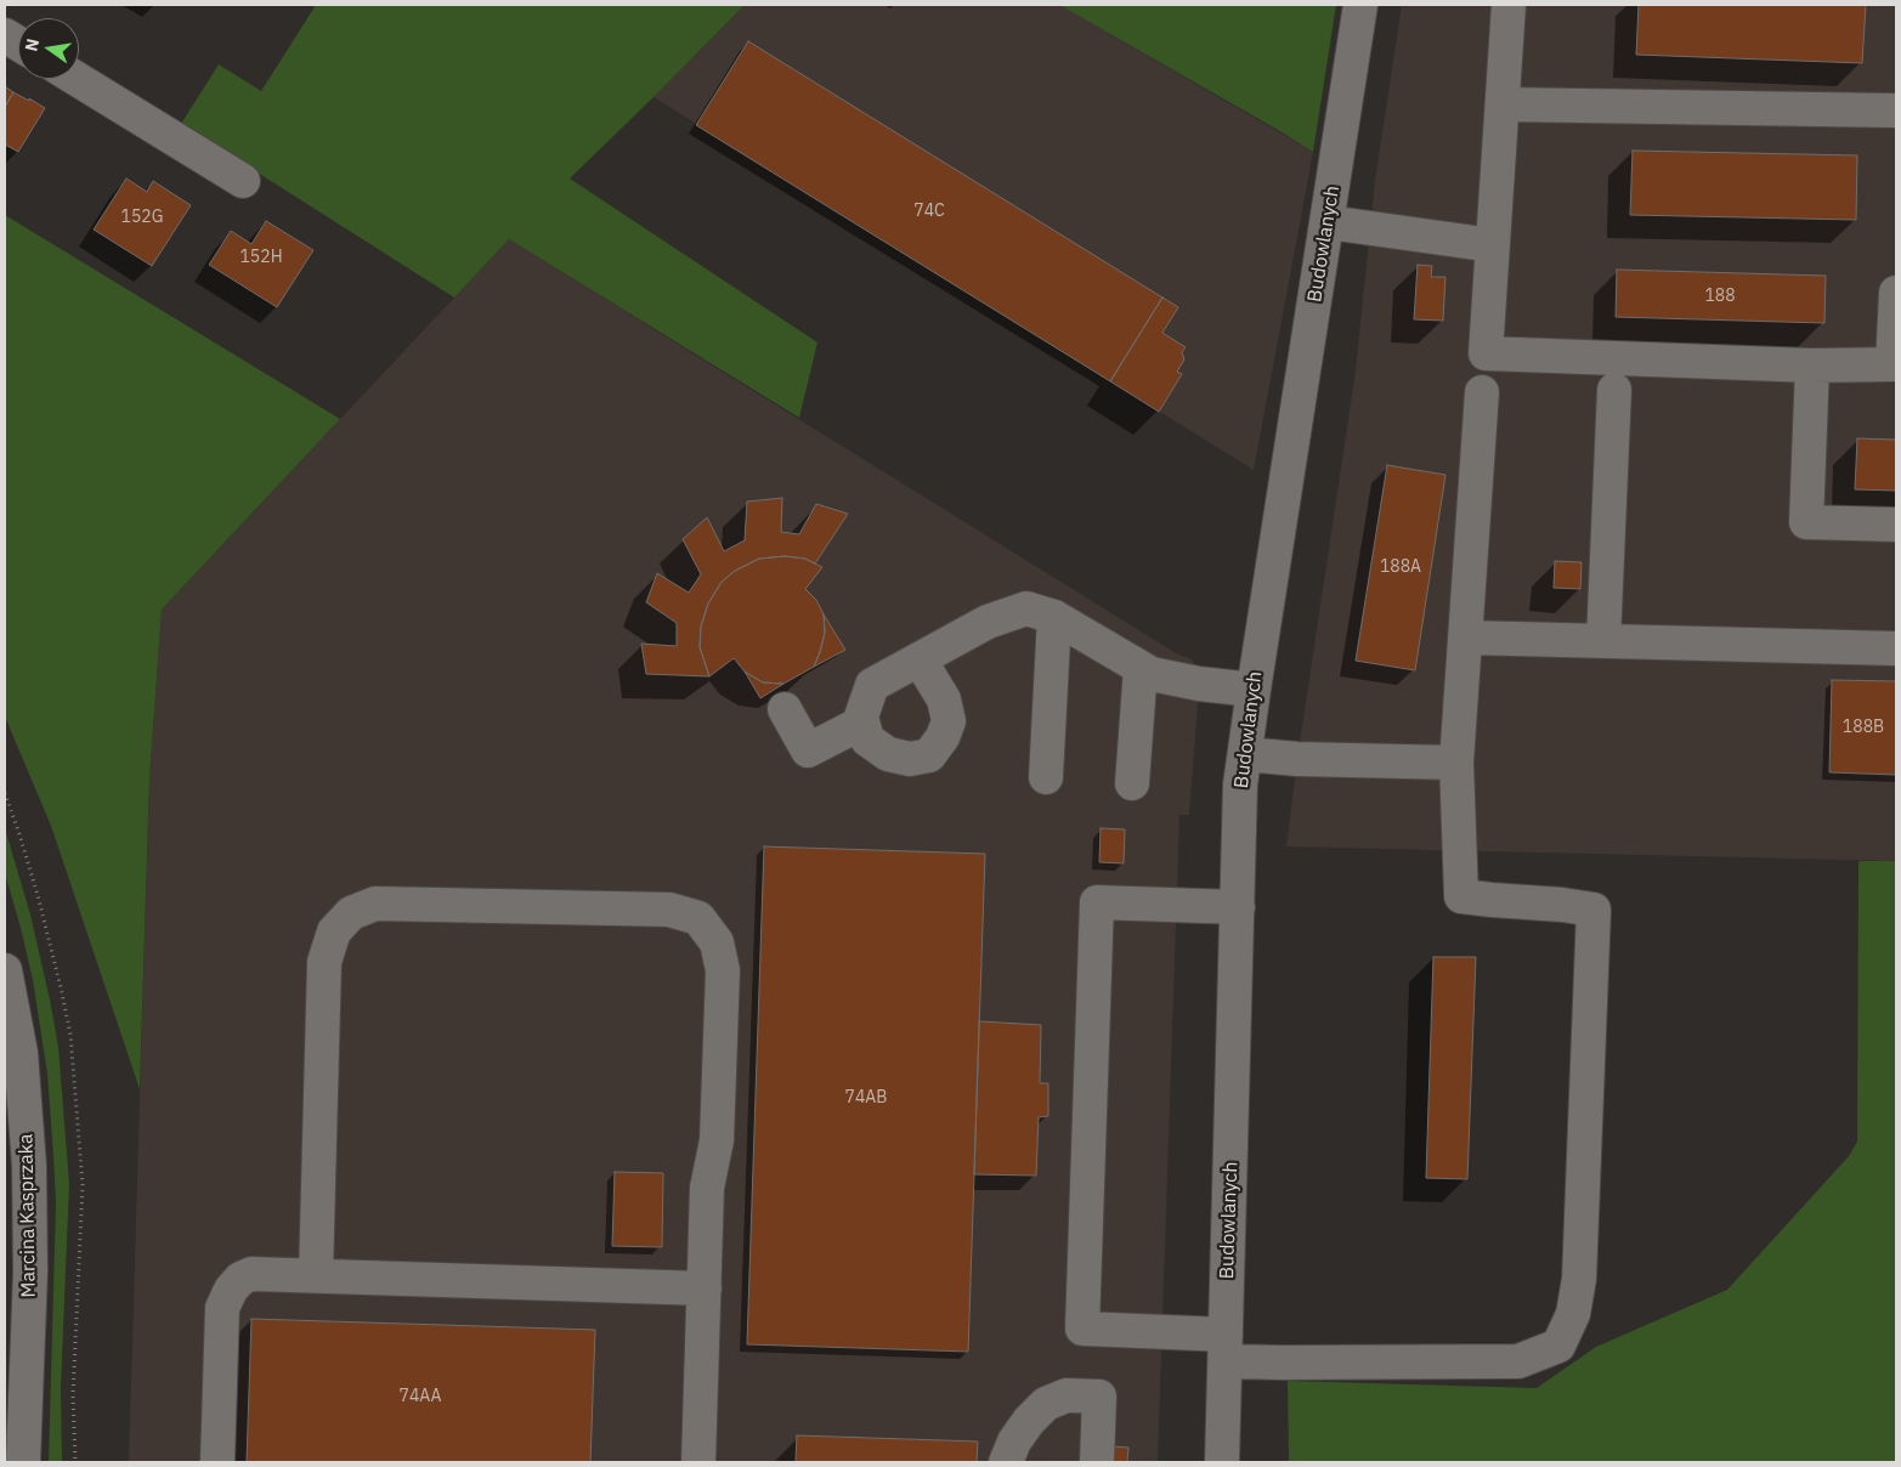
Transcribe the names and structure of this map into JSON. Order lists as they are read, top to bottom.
{
  "streets": {
    "street": ["Budowlanych", "Marcina Kasprzaka"]
  },
  "house_numbers": [
    "74C",
    "152G",
    "152H",
    "188",
    "188A",
    "188B",
    "74AB",
    "74AA"
  ],
  "north": "left"
}
